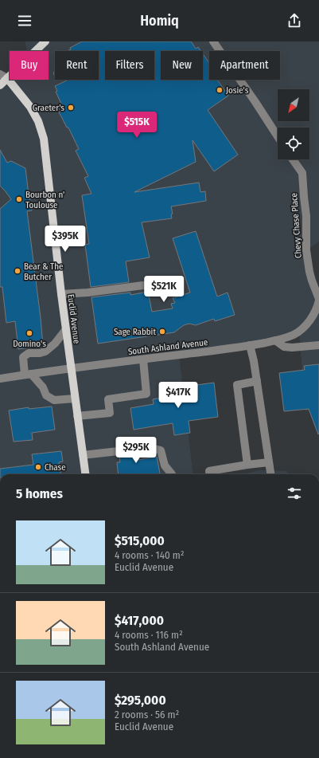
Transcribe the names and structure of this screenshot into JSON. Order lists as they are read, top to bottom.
{
  "streets": {
    "main road": ["Euclid Avenue"],
    "street": ["Chevy Chase Place", "South Ashland Avenue"]
  },
  "crossings": [
    ["Chevy Chase Place", "South Ashland Avenue"],
    ["Euclid Avenue", "South Ashland Avenue"]
  ],
  "places": [
    "Josie's",
    "Graeter's",
    "Bourbon n' Toulouse",
    "Bear & The Butcher",
    "Sage Rabbit",
    "Domino's",
    "Chase"
  ],
  "north": "bottom left",
  "page": {
    "header": "Homiq",
    "chip": [
      "Buy",
      "Rent",
      "Filters",
      "New",
      "Apartment"
    ],
    "price": [
      "$515K",
      "$395K",
      "$521K",
      "$417K",
      "$295K"
    ],
    "heading": "5 homes",
    "list": [
      {
        "name": "$515,000",
        "note": "4 rooms · 140 m² · Euclid Avenue"
      },
      {
        "name": "$417,000",
        "note": "4 rooms · 116 m² · South Ashland Avenue"
      },
      {
        "name": "$295,000",
        "note": "2 rooms · 56 m² · Euclid Avenue"
      }
    ]
  }
}
